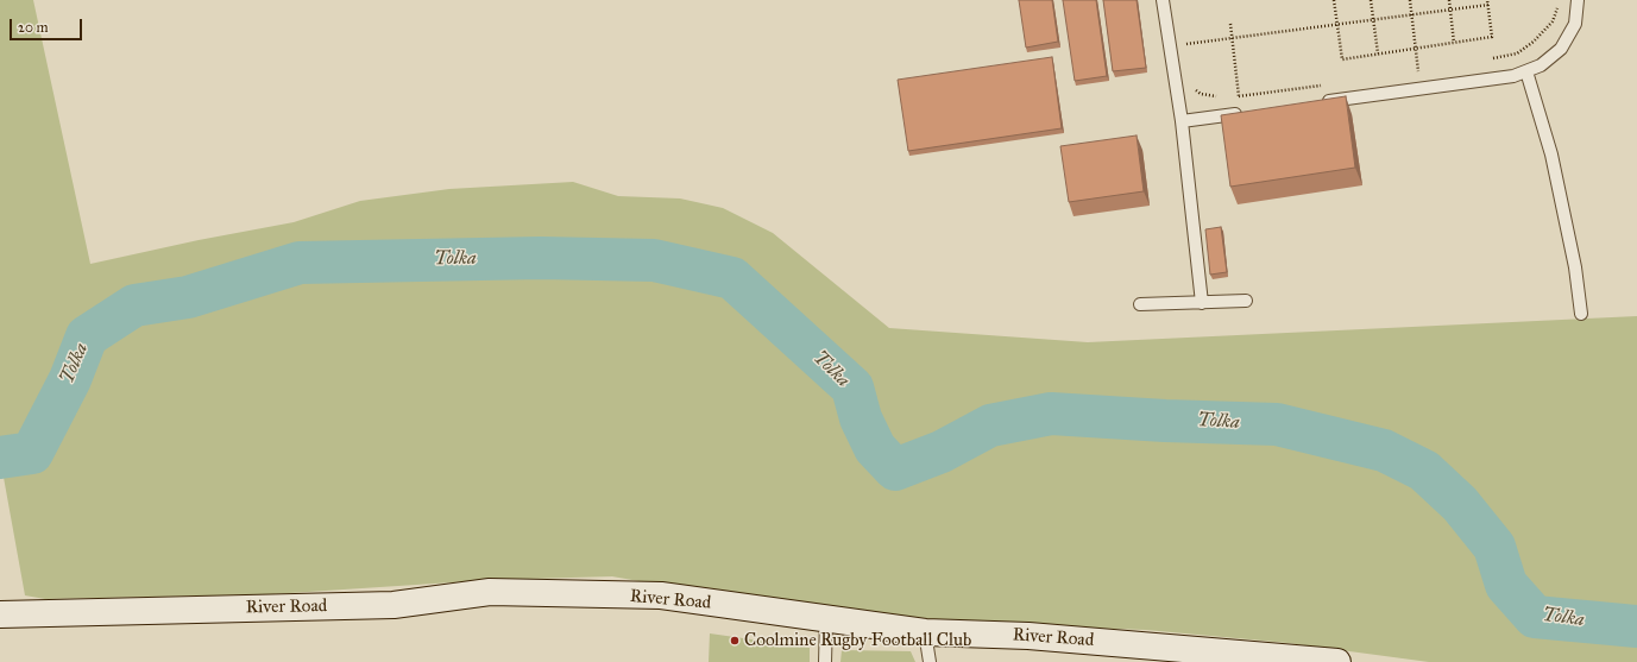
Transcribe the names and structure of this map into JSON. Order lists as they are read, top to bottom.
{
  "streets": {
    "main road": ["River Road"]
  },
  "water": ["Tolka"],
  "places": ["Coolmine Rugby Football Club"],
  "scale_bar": "20 m"
}
